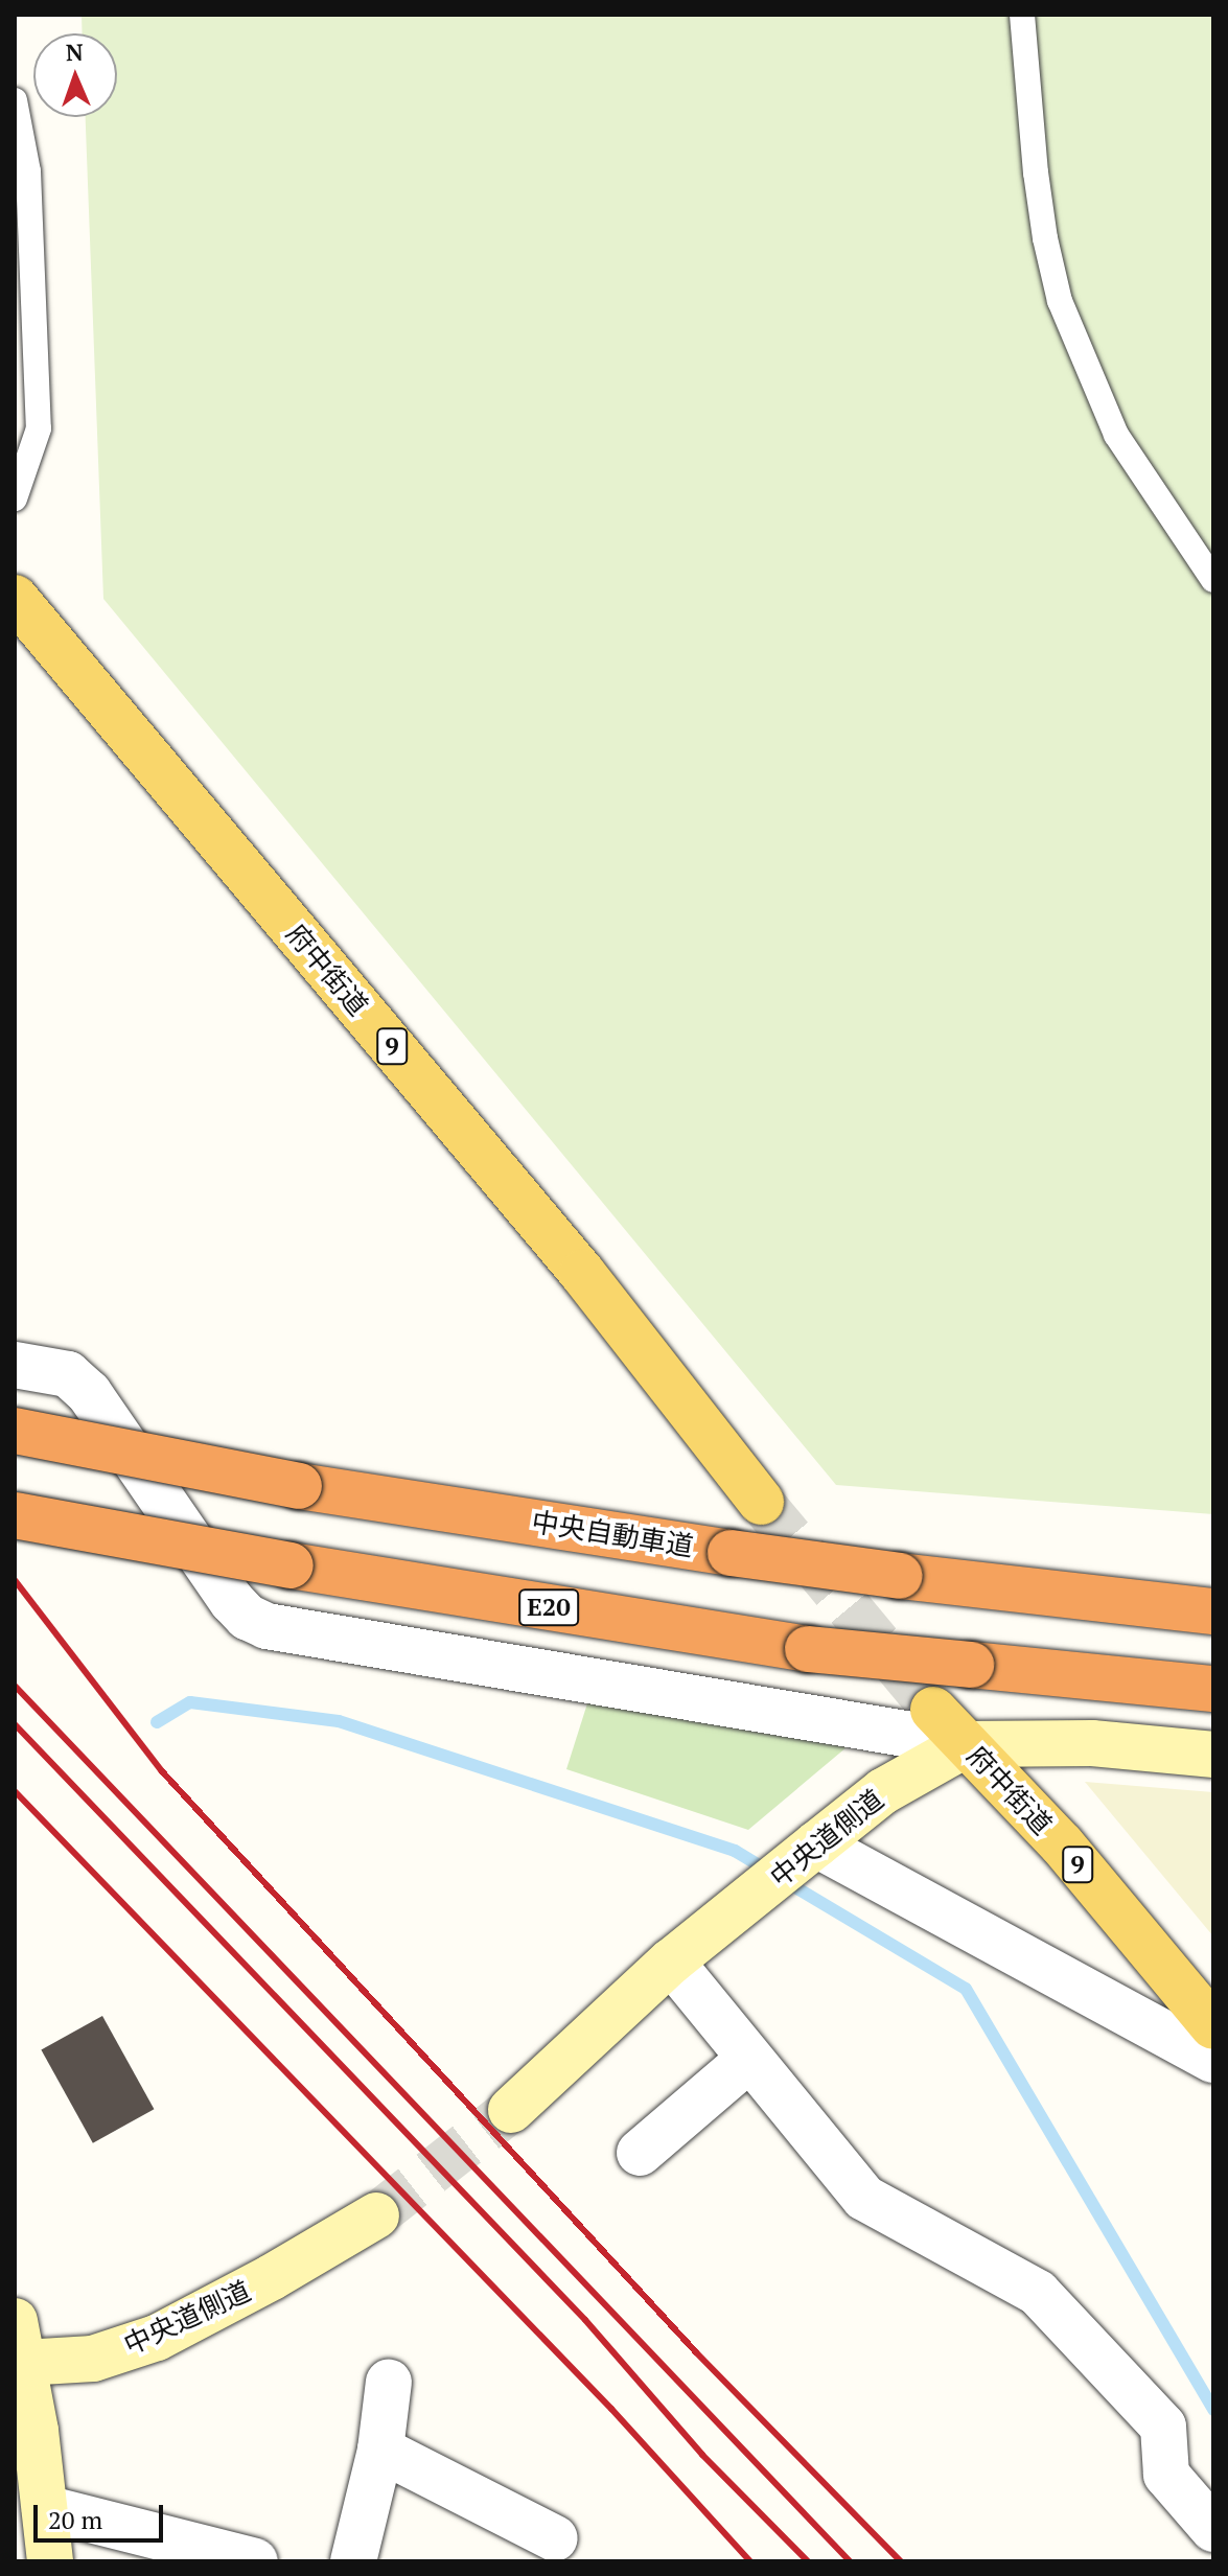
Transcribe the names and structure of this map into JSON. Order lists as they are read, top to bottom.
{
  "streets": {
    "highway": ["中央自動車道", "E20"],
    "main road": ["府中街道", "9"],
    "street": ["中央道側道"]
  },
  "crossings": [
    ["府中街道", "中央道側道"]
  ],
  "scale_bar": "20 m",
  "north": "top"
}
